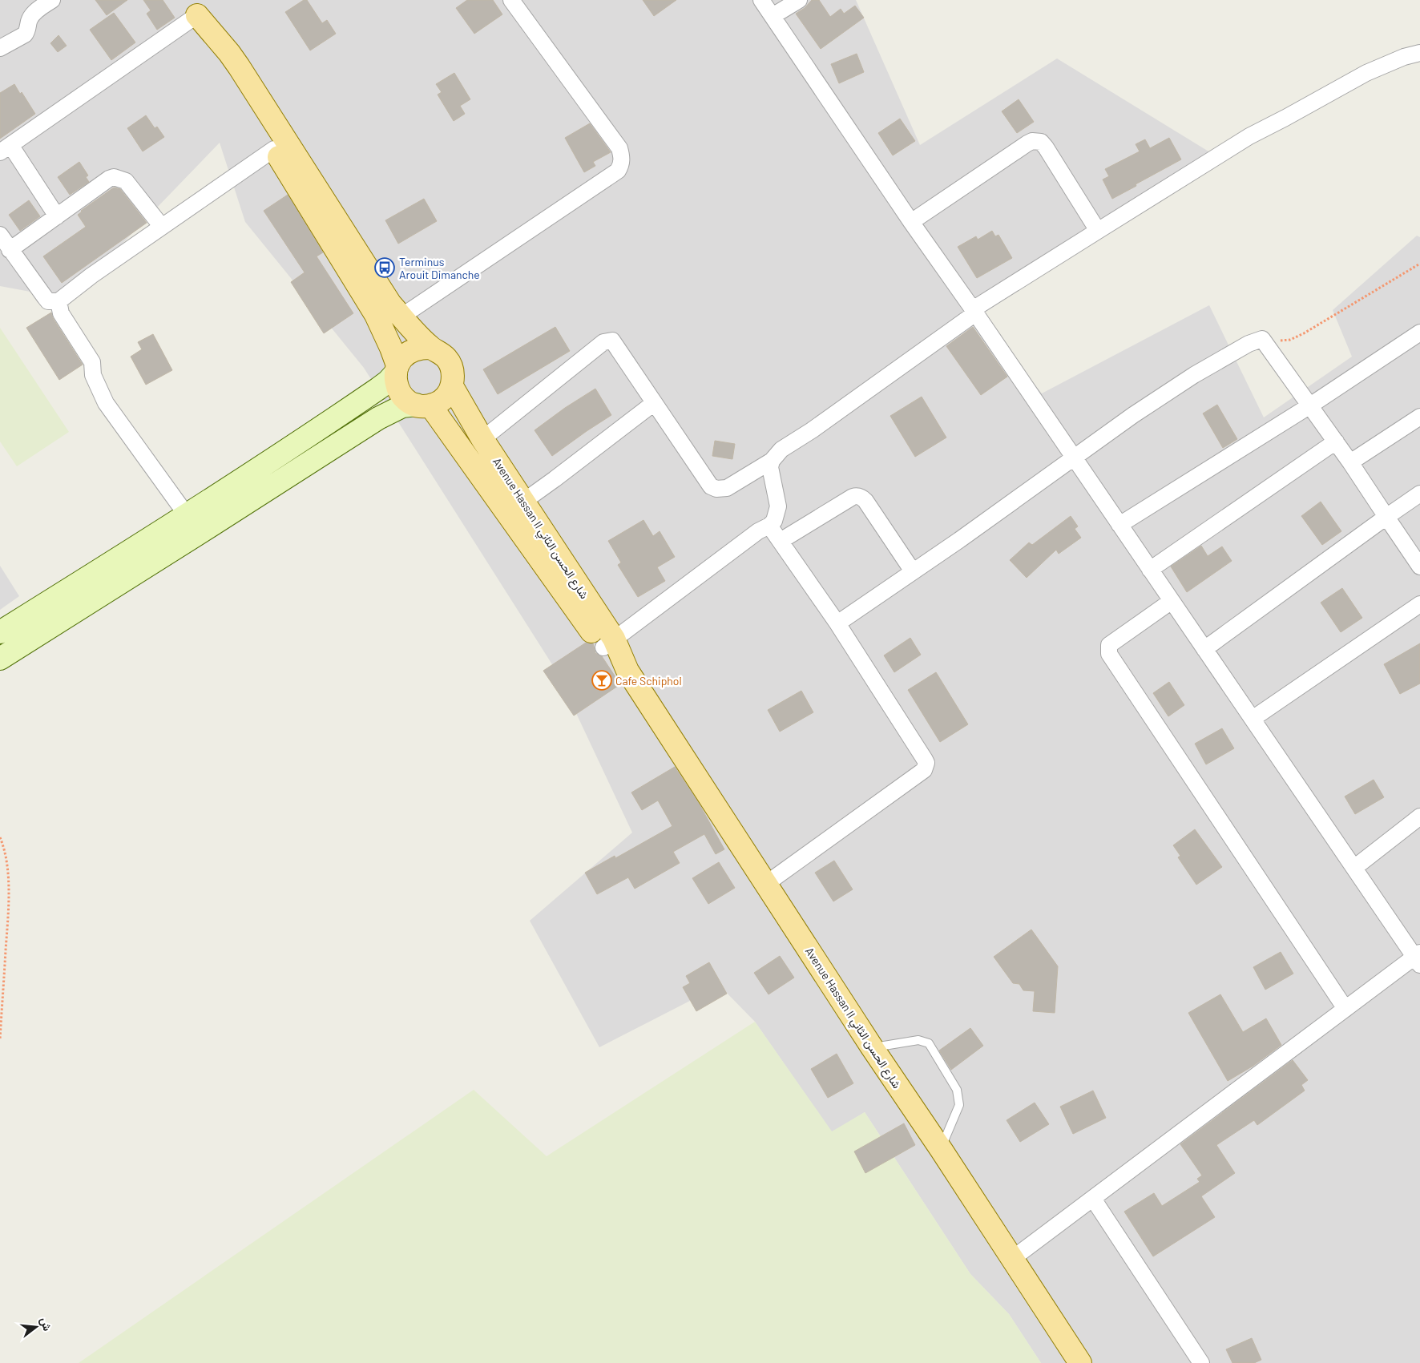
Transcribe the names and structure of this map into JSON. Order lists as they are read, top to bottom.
{
  "streets": {
    "main road": ["Avenue Hassan II شارع الحسن الثاني"]
  },
  "places": {
    "bus stop": ["Terminus Arouit Dimanche"],
    "bar": ["Cafe Schiphol"]
  },
  "north": "right"
}
